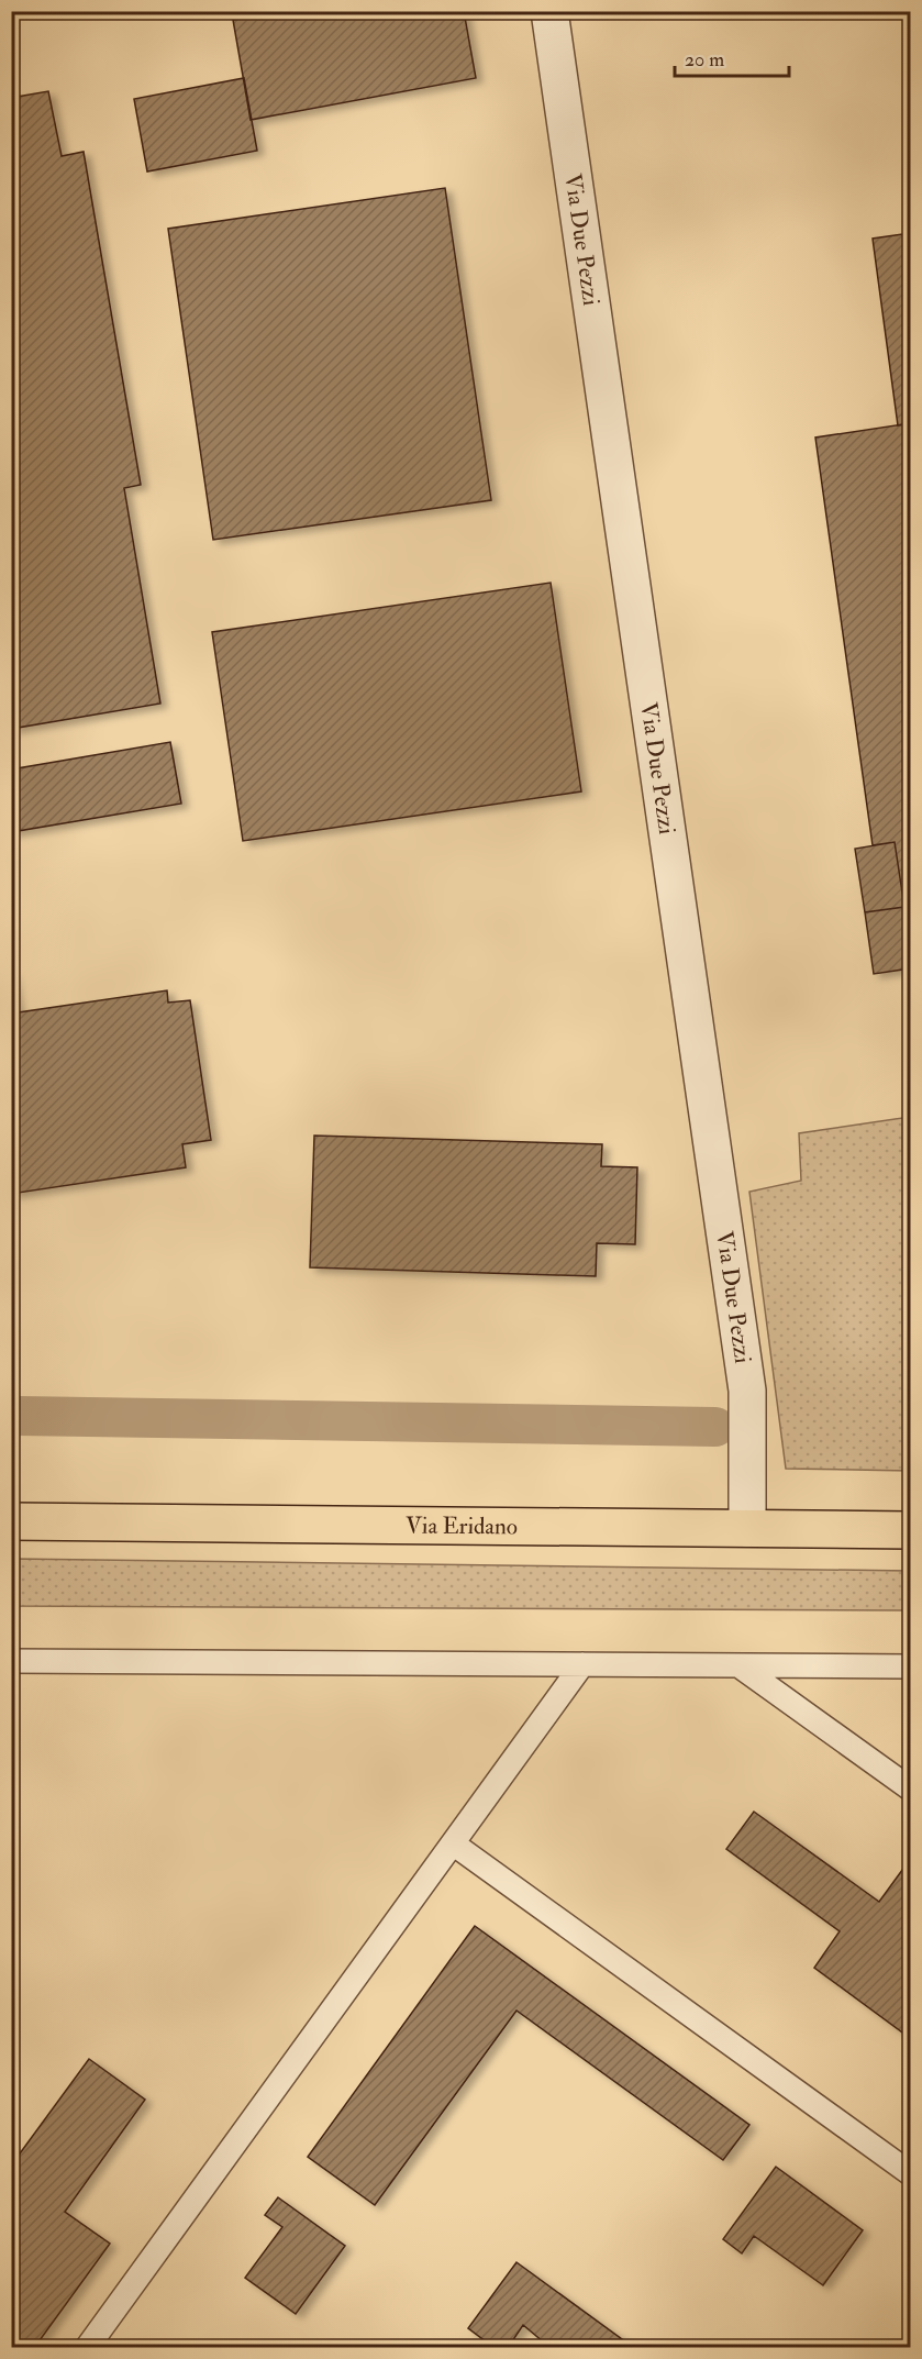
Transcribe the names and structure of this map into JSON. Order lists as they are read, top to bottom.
{
  "streets": {
    "main road": ["Via Eridano"],
    "street": ["Via Due Pezzi"]
  },
  "crossings": [
    ["Via Due Pezzi", "Via Eridano"]
  ],
  "scale_bar": "20 m"
}
